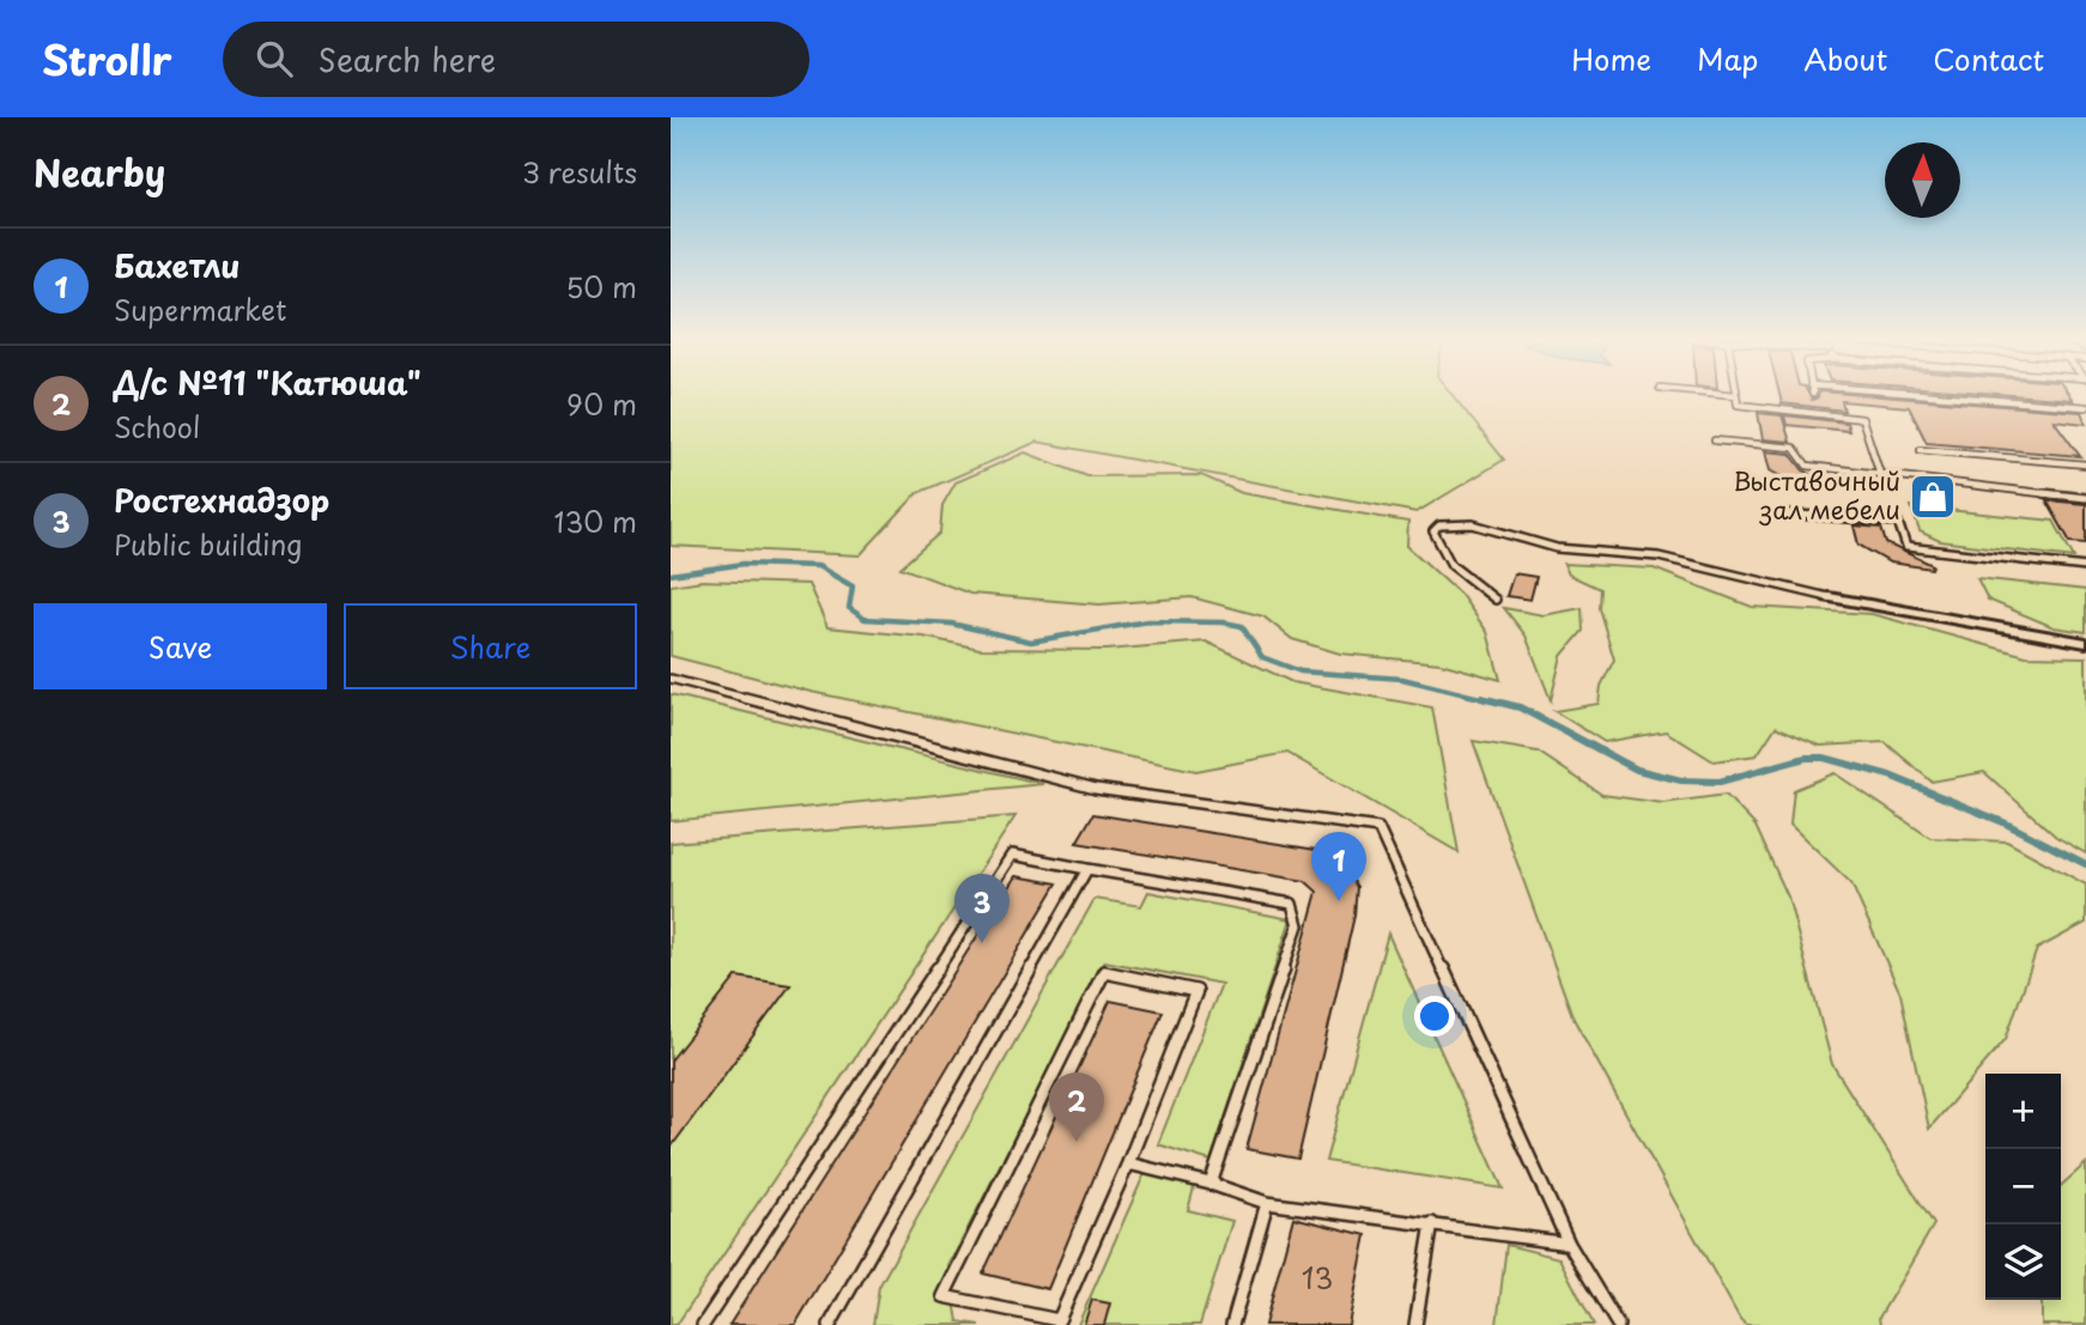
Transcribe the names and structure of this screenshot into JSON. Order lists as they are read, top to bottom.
{
  "places": {
    "shop": ["Выставочный зал мебели"]
  },
  "house_numbers": ["13"],
  "north": "top",
  "page": {
    "header": "Strollr",
    "search": "Search here",
    "nav": [
      "Home",
      "Map",
      "About",
      "Contact"
    ],
    "heading": ["Nearby", "3 results"],
    "list": [
      {
        "mark": "1",
        "name": "Бахетли",
        "note": "Supermarket",
        "value": "50 m"
      },
      {
        "mark": "2",
        "name": "Д/с №11 \"Катюша\"",
        "note": "School",
        "value": "90 m"
      },
      {
        "mark": "3",
        "name": "Ростехнадзор",
        "note": "Public building",
        "value": "130 m"
      }
    ],
    "buttons": ["Save", "Share"],
    "pins": ["1", "3", "2"],
    "map_buttons": ["+", "−"]
  }
}
